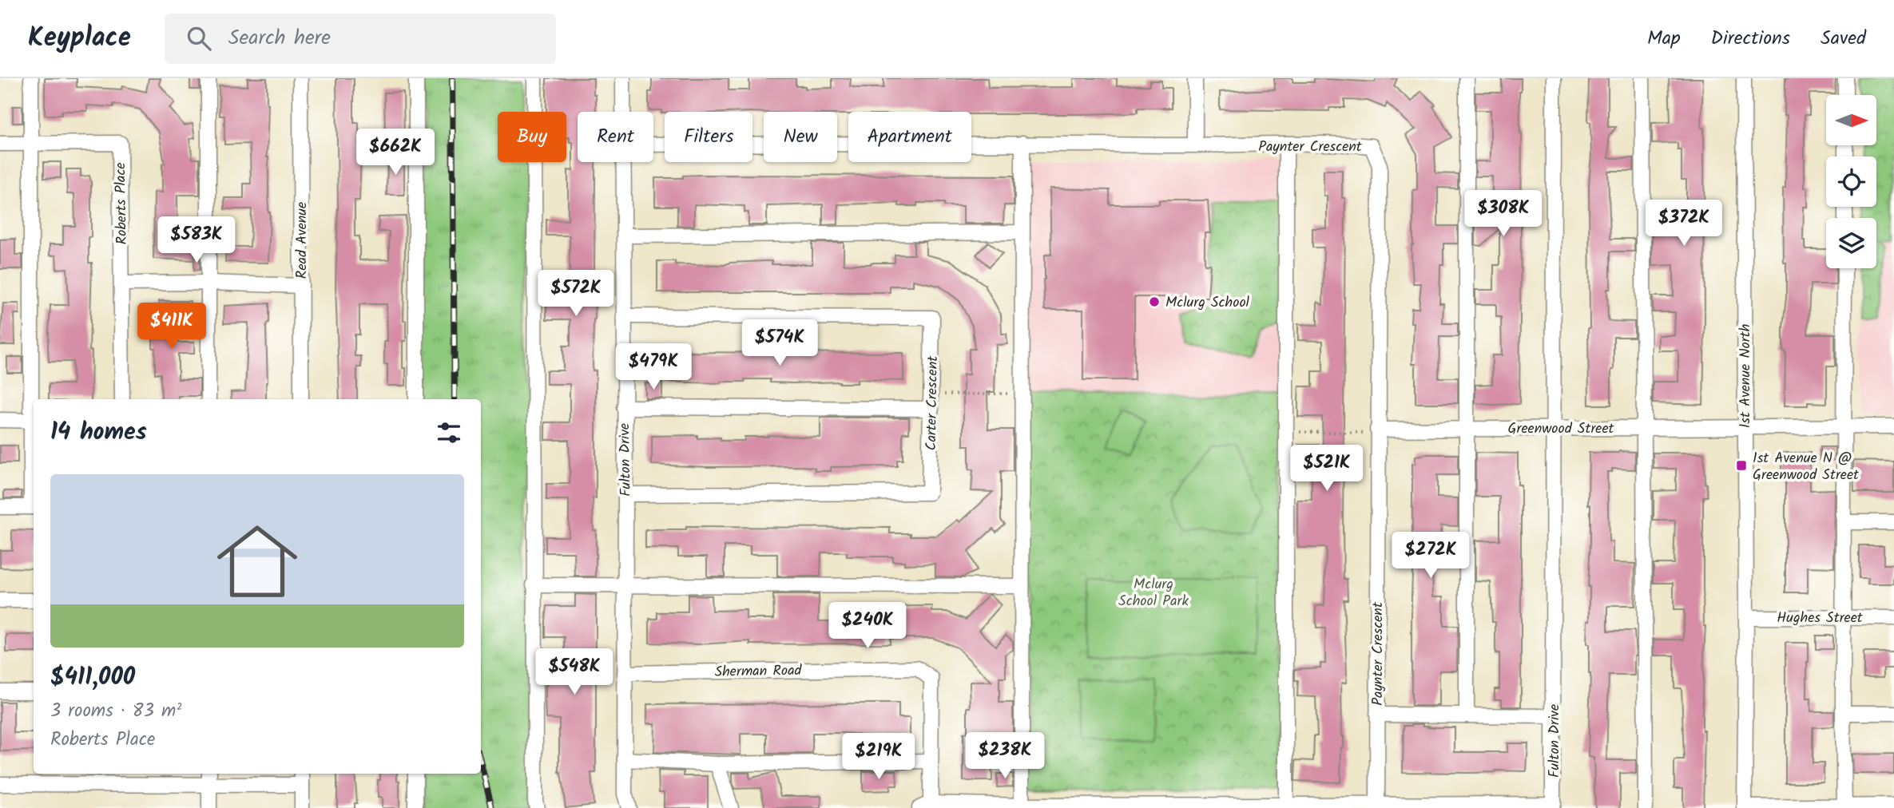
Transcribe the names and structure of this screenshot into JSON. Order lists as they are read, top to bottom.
{
  "streets": {
    "street": [
      "Paynter Crescent",
      "Roberts Place",
      "Read Avenue",
      "1st Avenue North",
      "Carter Crescent",
      "Greenwood Street",
      "Fulton Drive",
      "Hughes Street",
      "Sherman Road"
    ]
  },
  "crossings": [
    ["Paynter Crescent", "Greenwood Street"],
    ["Paynter Crescent", "Fulton Drive"],
    ["1st Avenue North", "Greenwood Street"],
    ["1st Avenue North", "Hughes Street"],
    ["Carter Crescent", "Fulton Drive"],
    ["Greenwood Street", "Fulton Drive"],
    ["Fulton Drive", "Sherman Road"]
  ],
  "parks": ["Mclurg School Park"],
  "places": {
    "other": ["Mclurg School"],
    "transit": ["1st Avenue N @ Greenwood Street"]
  },
  "north": "right",
  "page": {
    "header": "Keyplace",
    "search": "Search here",
    "nav": ["Map", "Directions", "Saved"],
    "chip": [
      "Buy",
      "Rent",
      "Filters",
      "New",
      "Apartment"
    ],
    "price": [
      "$662K",
      "$308K",
      "$372K",
      "$583K",
      "$572K",
      "$411K",
      "$574K",
      "$479K",
      "$521K",
      "$272K",
      "$240K",
      "$548K",
      "$238K",
      "$219K"
    ],
    "heading": "14 homes",
    "list": [
      {
        "name": "$411,000",
        "note": "3 rooms · 83 m² · Roberts Place"
      }
    ]
  }
}
